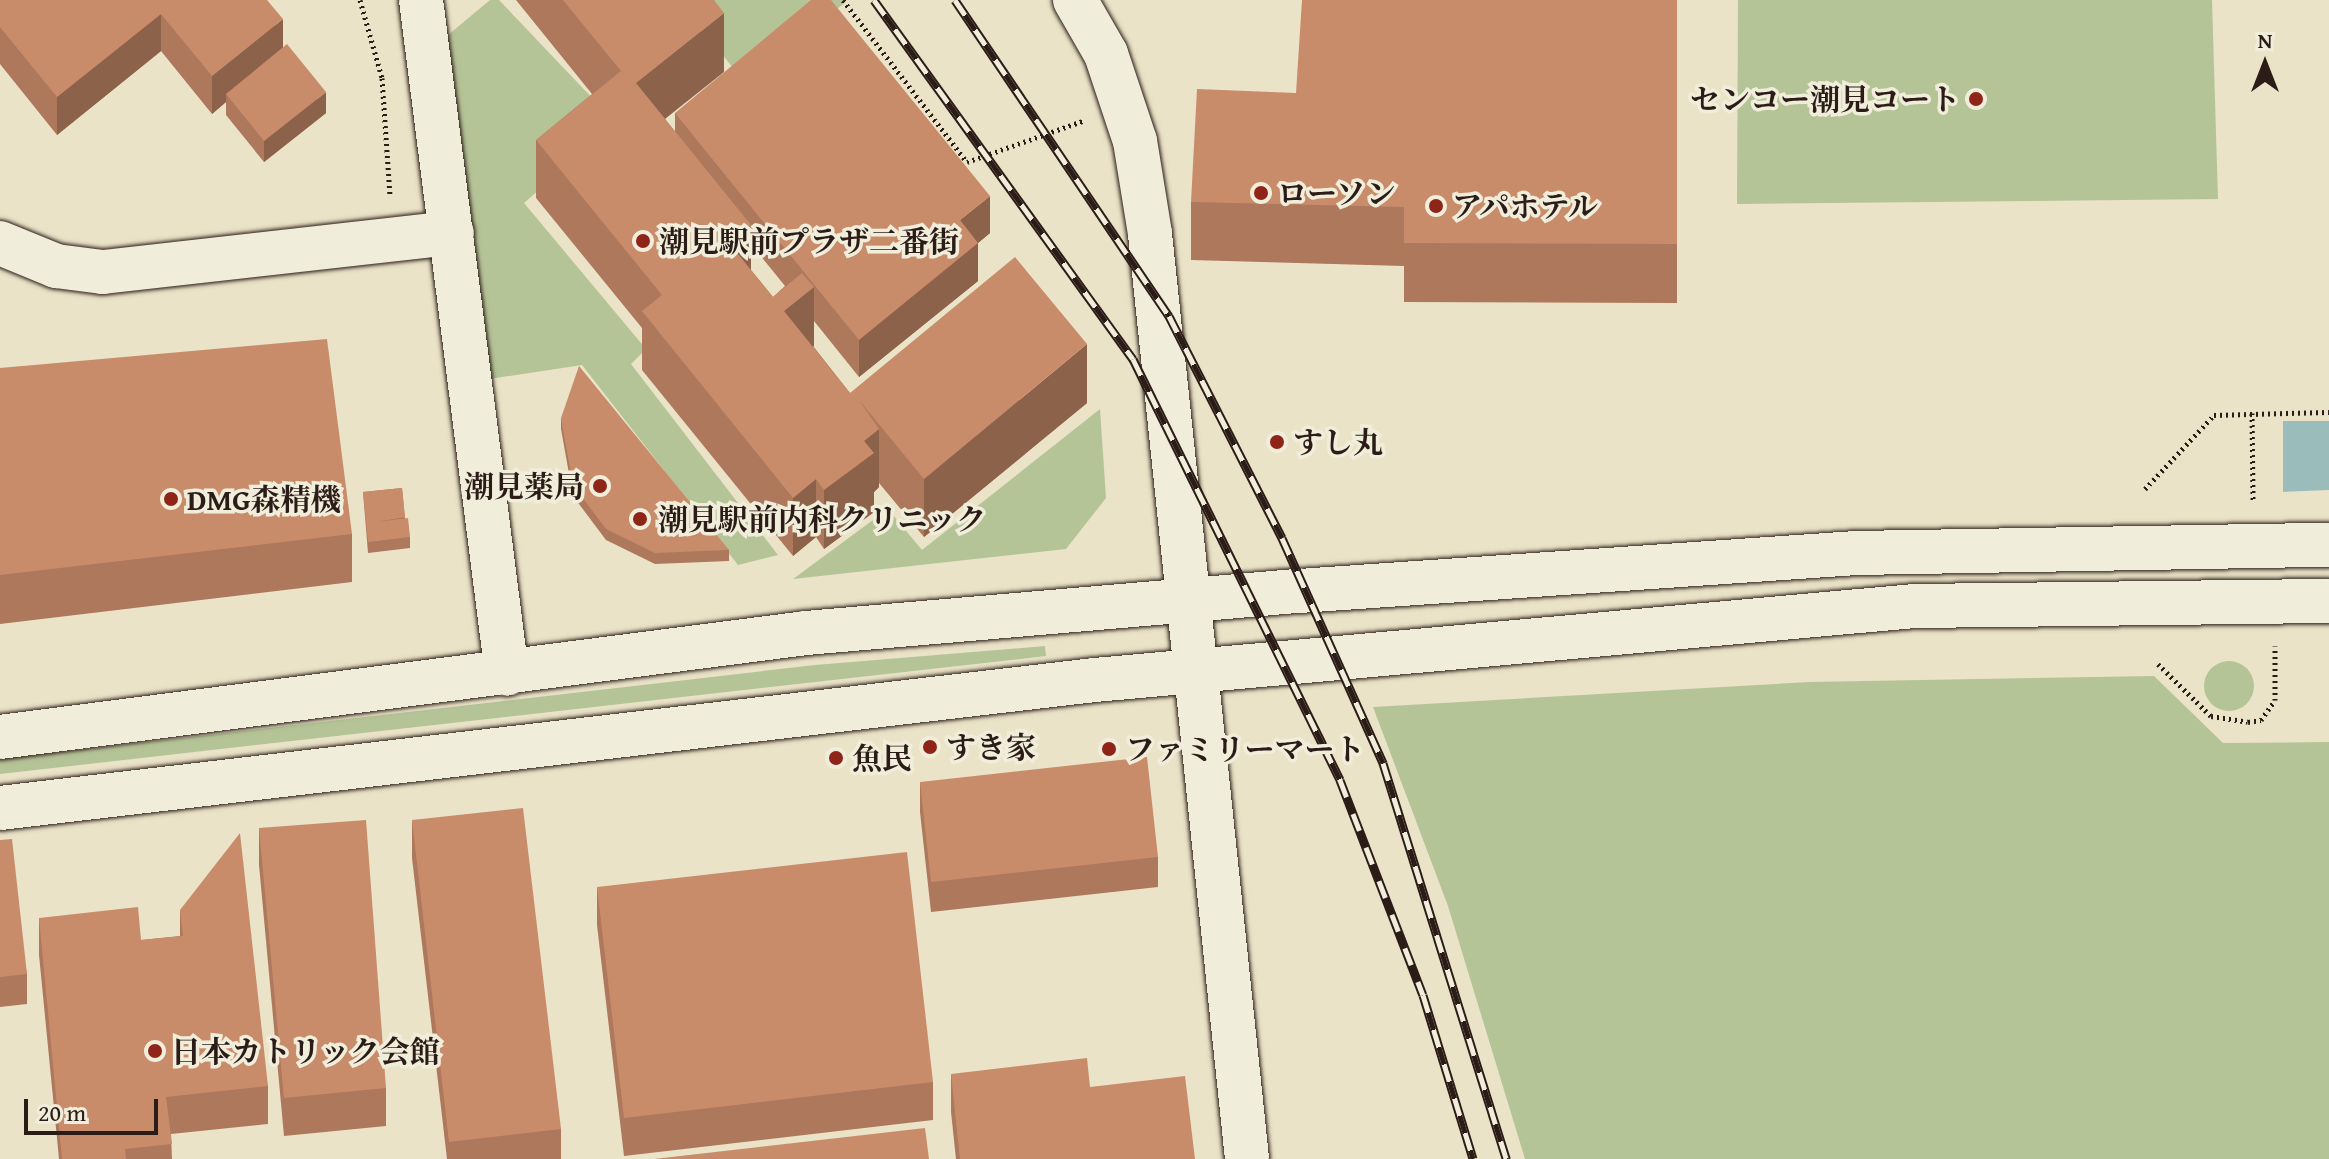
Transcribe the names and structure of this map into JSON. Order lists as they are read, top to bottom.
{
  "places": [
    "センコー潮見コート",
    "ローソン",
    "アパホテル",
    "潮見駅前プラザ二番街",
    "すし丸",
    "潮見薬局",
    "DMG森精機",
    "潮見駅前内科クリニック",
    "すき家",
    "ファミリーマート",
    "魚民",
    "日本カトリック会館"
  ],
  "scale_bar": "20 m",
  "north": "top"
}
